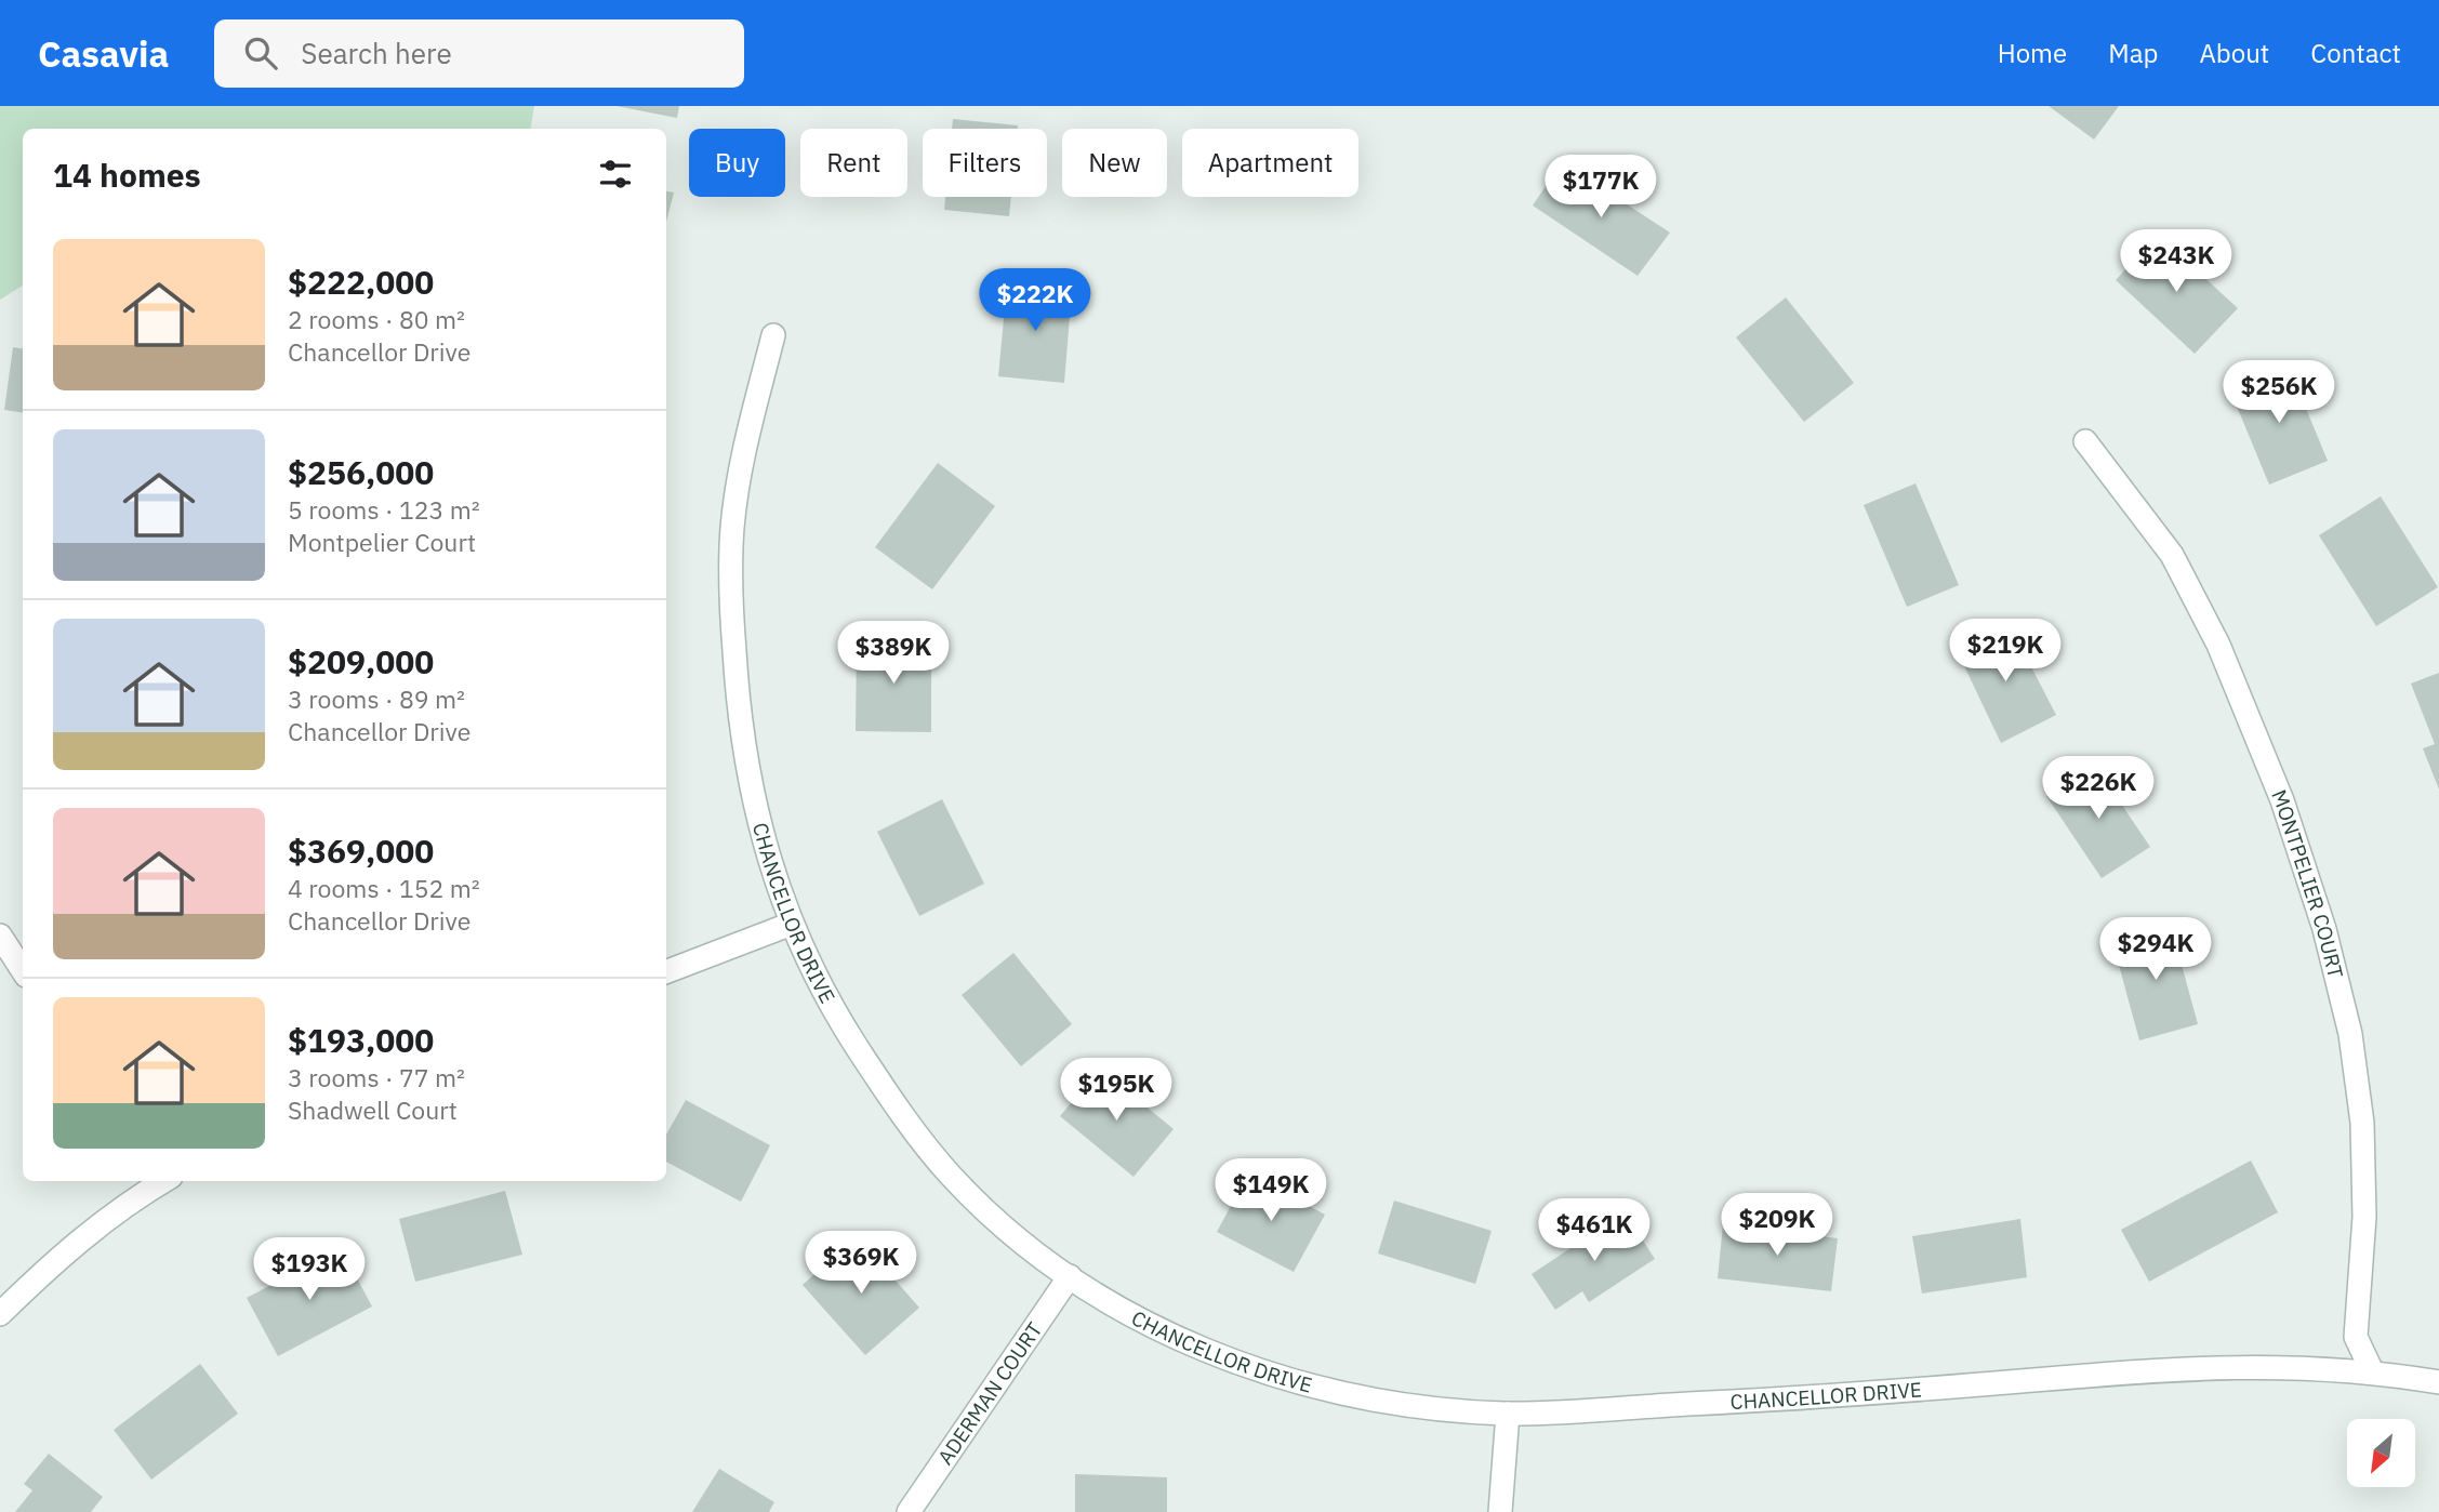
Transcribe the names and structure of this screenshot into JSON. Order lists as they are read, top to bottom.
{
  "streets": {
    "street": ["MONTPELIER COURT", "CHANCELLOR DRIVE", "ADERMAN COURT"]
  },
  "crossings": [
    ["MONTPELIER COURT", "CHANCELLOR DRIVE"],
    ["CHANCELLOR DRIVE", "ADERMAN COURT"]
  ],
  "north": "bottom left",
  "page": {
    "header": "Casavia",
    "search": "Search here",
    "nav": [
      "Home",
      "Map",
      "About",
      "Contact"
    ],
    "chip": [
      "Buy",
      "Rent",
      "Filters",
      "New",
      "Apartment"
    ],
    "heading": "14 homes",
    "price": [
      "$177K",
      "$243K",
      "$222K",
      "$256K",
      "$219K",
      "$389K",
      "$226K",
      "$294K",
      "$195K",
      "$149K",
      "$209K",
      "$461K",
      "$369K",
      "$193K"
    ],
    "list": [
      {
        "name": "$222,000",
        "note": "2 rooms · 80 m² · Chancellor Drive"
      },
      {
        "name": "$256,000",
        "note": "5 rooms · 123 m² · Montpelier Court"
      },
      {
        "name": "$209,000",
        "note": "3 rooms · 89 m² · Chancellor Drive"
      },
      {
        "name": "$369,000",
        "note": "4 rooms · 152 m² · Chancellor Drive"
      },
      {
        "name": "$193,000",
        "note": "3 rooms · 77 m² · Shadwell Court"
      }
    ]
  }
}
